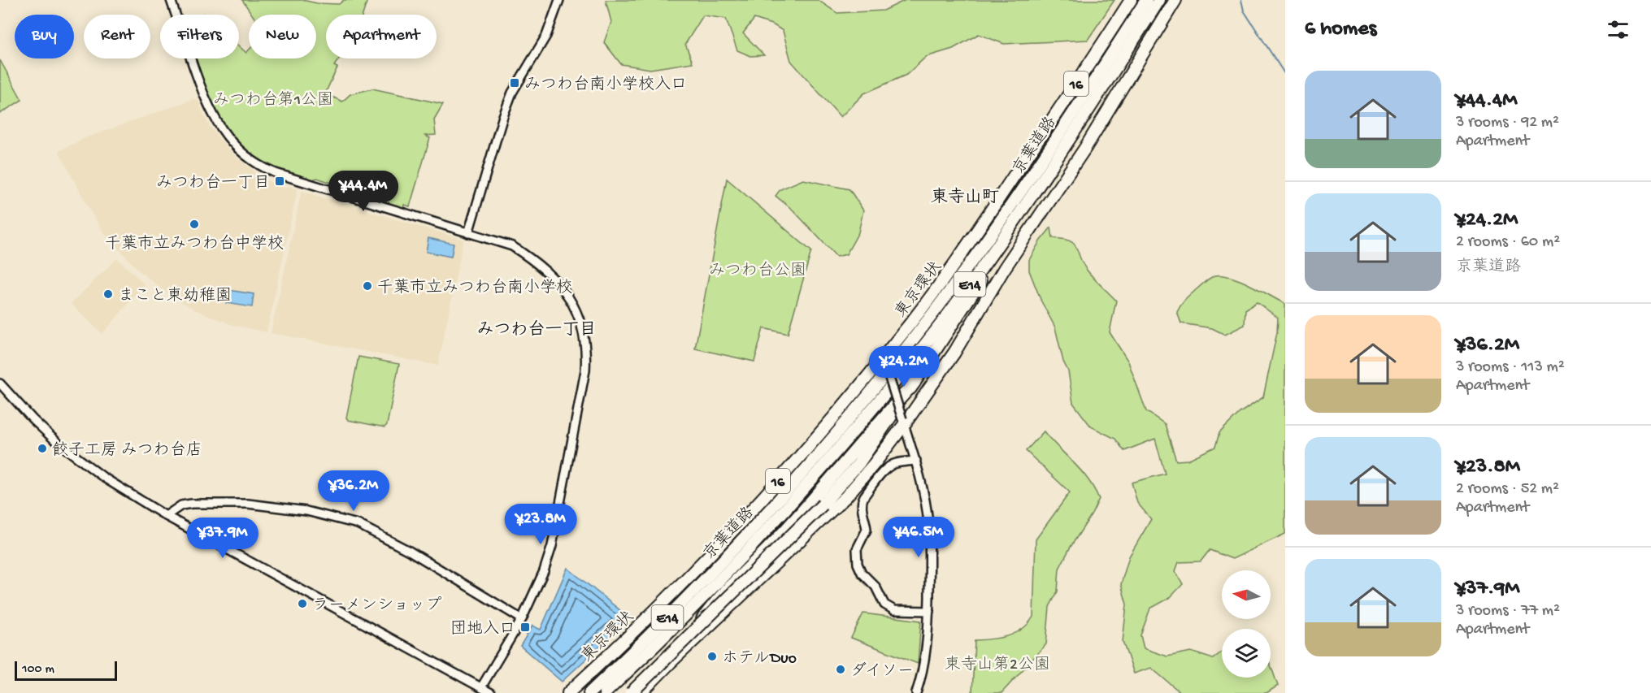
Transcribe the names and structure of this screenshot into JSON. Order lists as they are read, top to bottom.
{
  "streets": {
    "highway": [
      "16",
      "京葉道路",
      "E14",
      "東京環状"
    ]
  },
  "districts": ["東寺山町", "みつわ台一丁目"],
  "parks": ["みつわ台第1公園", "みつわ台公園", "東寺山第2公園"],
  "places": {
    "transit": ["みつわ台南小学校入口", "みつわ台一丁目", "団地入口"],
    "other": [
      "千葉市立みつわ台中学校",
      "千葉市立みつわ台南小学校",
      "まこと東幼稚園",
      "餃子工房 みつわ台店",
      "ラーメンショップ",
      "ホテルDuo",
      "ダイソー"
    ]
  },
  "scale_bar": "100 m",
  "north": "left",
  "page": {
    "heading": "6 homes",
    "chip": [
      "Buy",
      "Rent",
      "Filters",
      "New",
      "Apartment"
    ],
    "list": [
      {
        "name": "¥44.4M",
        "note": "3 rooms · 92 m² · Apartment"
      },
      {
        "name": "¥24.2M",
        "note": "2 rooms · 60 m² · 京葉道路"
      },
      {
        "name": "¥36.2M",
        "note": "3 rooms · 113 m² · Apartment"
      },
      {
        "name": "¥23.8M",
        "note": "2 rooms · 52 m² · Apartment"
      },
      {
        "name": "¥37.9M",
        "note": "3 rooms · 77 m² · Apartment"
      }
    ],
    "price": [
      "¥44.4M",
      "¥24.2M",
      "¥36.2M",
      "¥23.8M",
      "¥46.5M",
      "¥37.9M"
    ],
    "scale": "100 m"
  }
}
